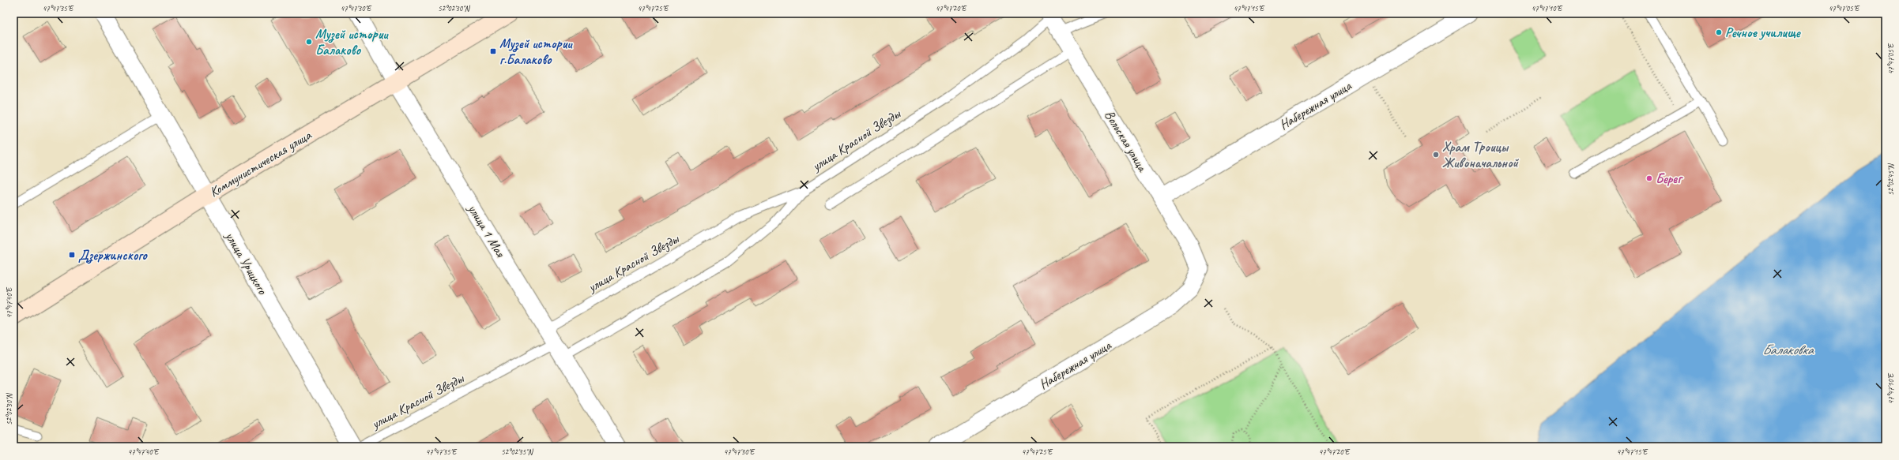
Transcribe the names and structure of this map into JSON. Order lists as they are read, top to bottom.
{
  "streets": {
    "main road": ["Коммунистическая улица"],
    "street": [
      "Набережная улица",
      "Вольская улица",
      "улица 1 Мая",
      "улица Урицкого"
    ],
    "lane": ["улица Красной Звезды"]
  },
  "crossings": [
    ["Набережная улица", "Вольская улица"],
    ["улица Красной Звезды", "Вольская улица"],
    ["улица Красной Звезды", "улица 1 Мая"],
    ["Коммунистическая улица", "улица 1 Мая"],
    ["Коммунистическая улица", "улица Урицкого"]
  ],
  "water": ["Балаковка"],
  "places": {
    "other": [
      "Речное училище",
      "Музей истории Балаково",
      "Храм Троицы Живоначальной",
      "Берег"
    ],
    "transit": ["Музей истории г.Балаково", "Дзержинского"]
  },
  "coordinates": [
    "47°47'35\"E",
    "47°47'30\"E",
    "52°02'30\"N",
    "47°47'25\"E",
    "47°47'20\"E",
    "47°47'15\"E",
    "47°47'10\"E",
    "47°47'05\"E",
    "52°02'45\"N",
    "47°47'40\"E",
    "52°02'35\"N"
  ]
}
